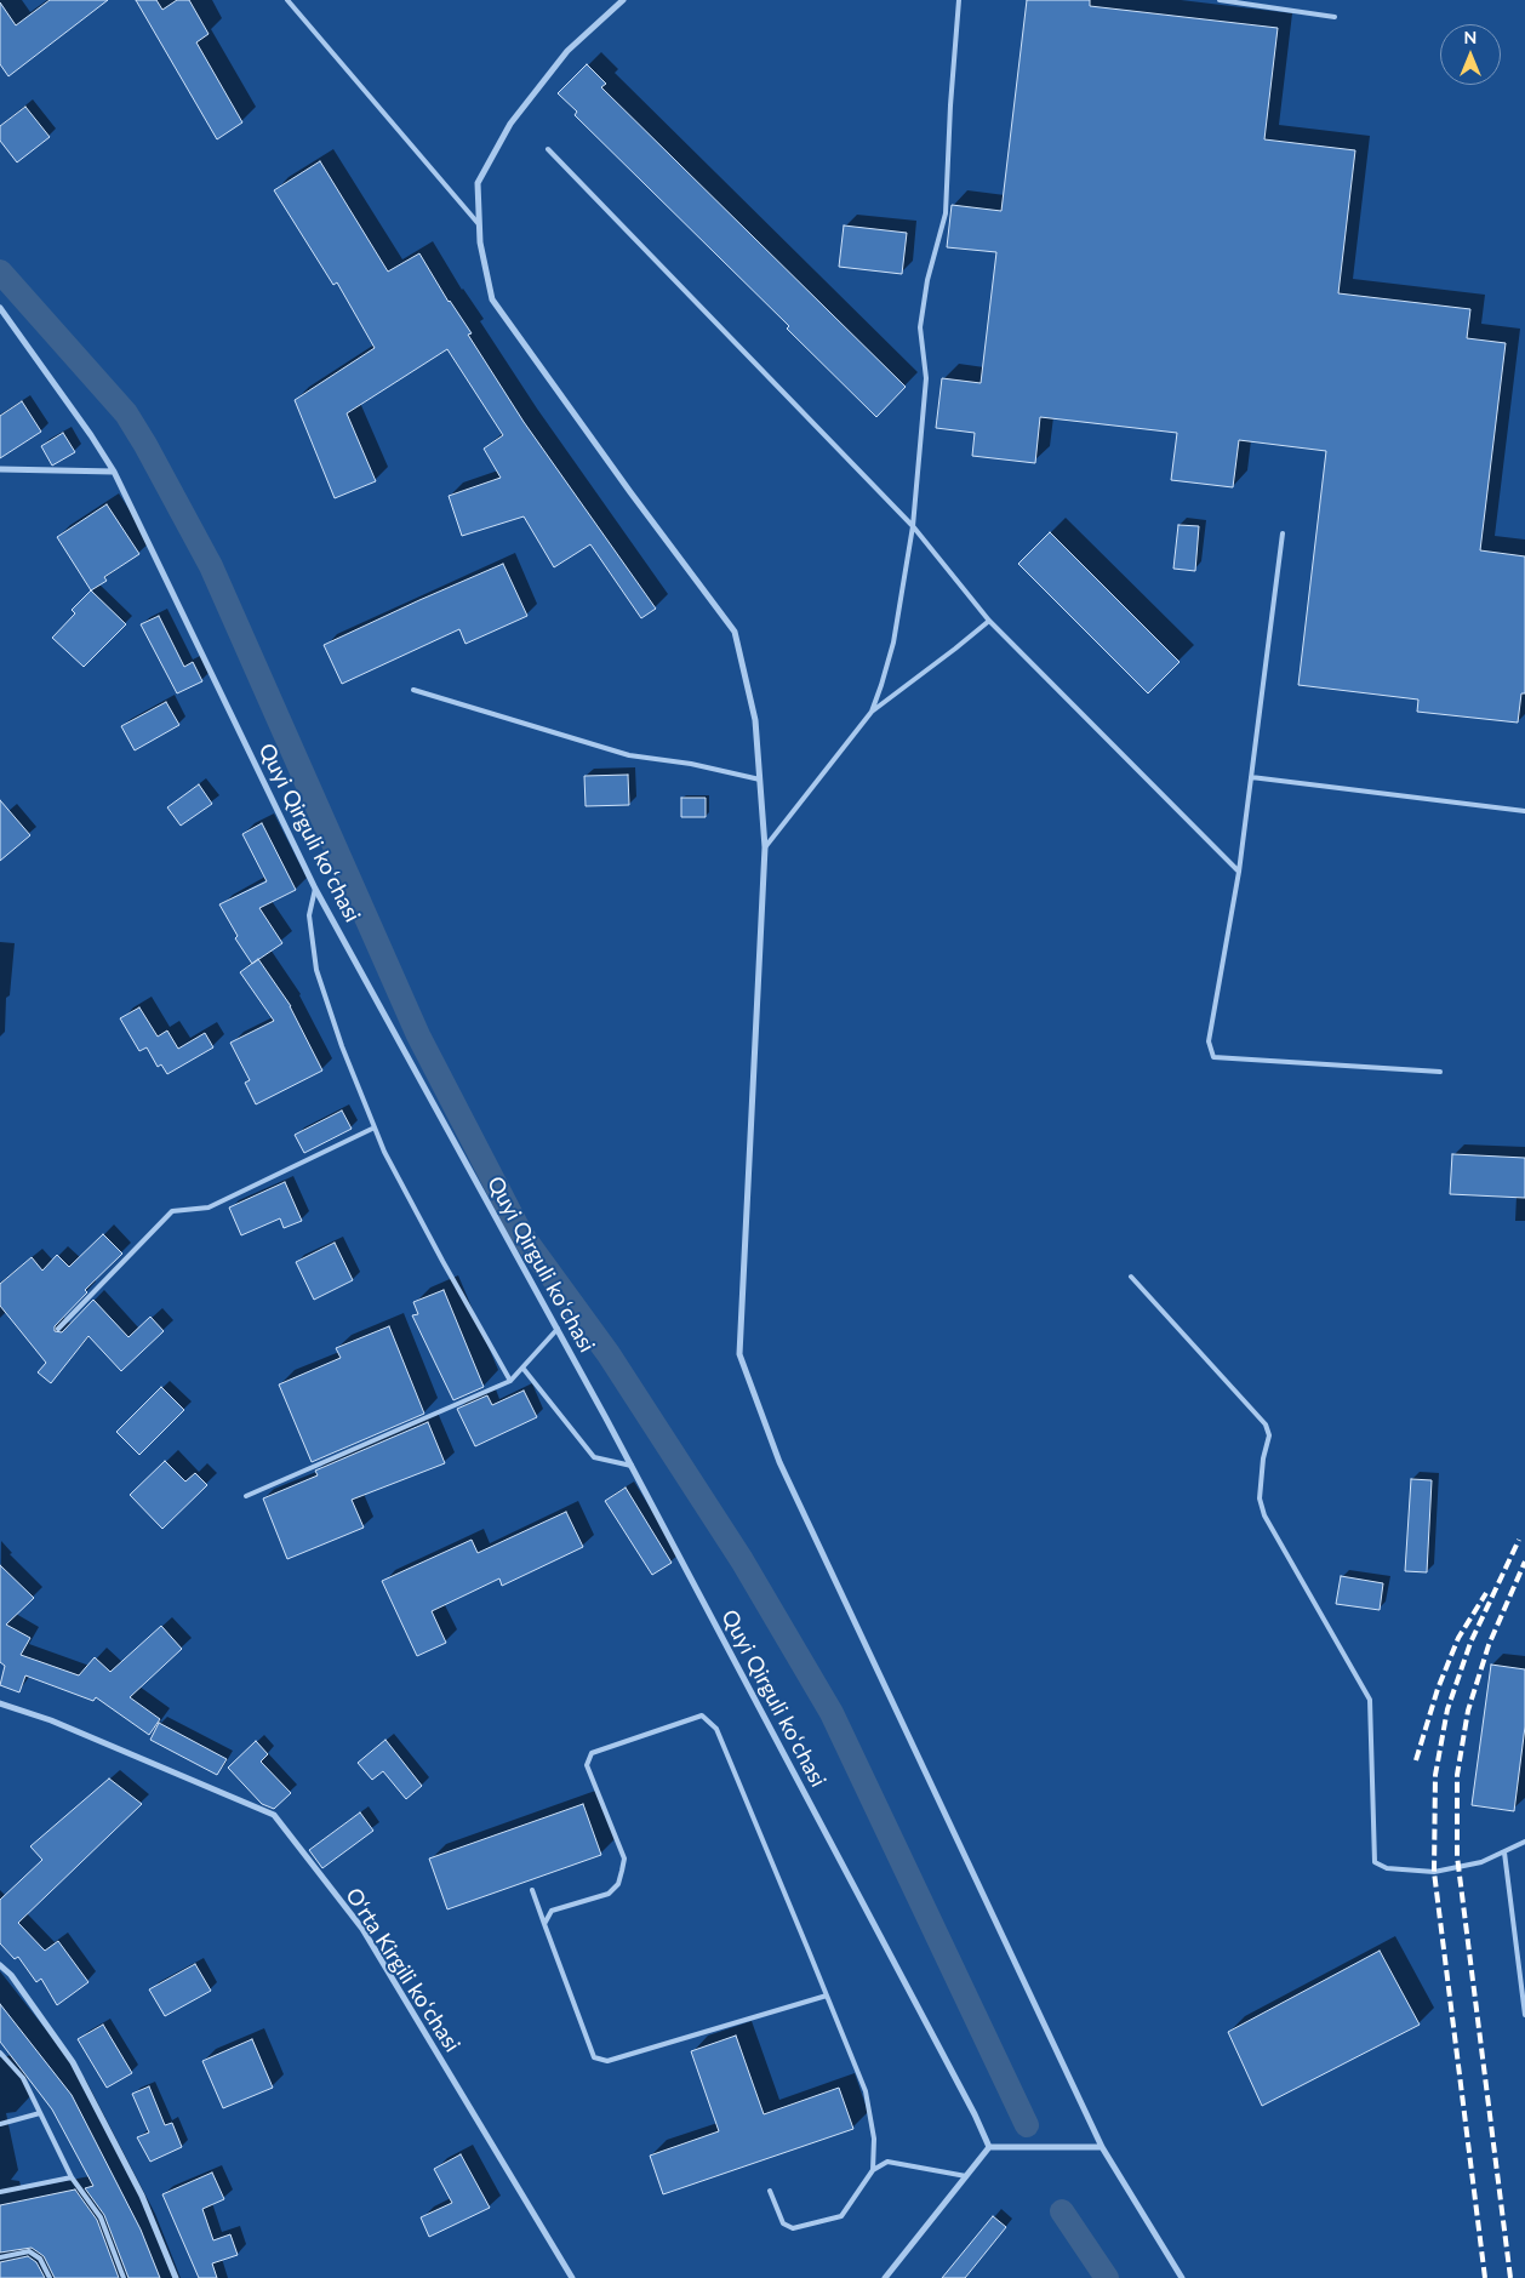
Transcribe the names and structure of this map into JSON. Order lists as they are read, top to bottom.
{
  "streets": {
    "street": ["Quyi Qirguli koʻchasi", "Oʻrta Kirgili koʻchasi"]
  },
  "north": "top"
}
